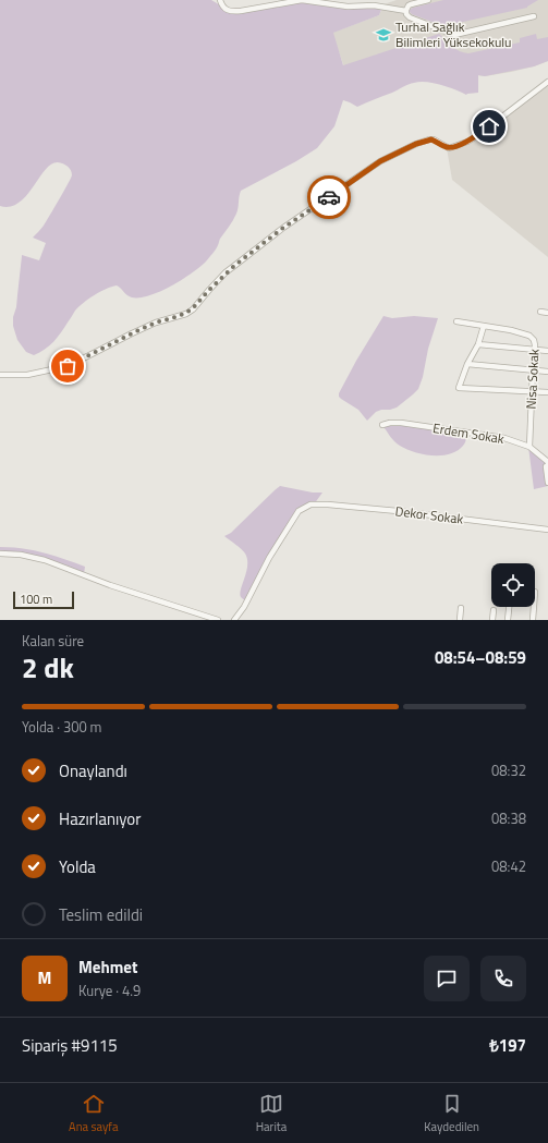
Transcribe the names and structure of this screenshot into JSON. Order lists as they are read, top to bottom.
{
  "streets": {
    "street": ["Nisa Sokak", "Erdem Sokak", "Dekor Sokak"]
  },
  "crossings": [
    ["Nisa Sokak", "Erdem Sokak"]
  ],
  "places": {
    "school or university": ["Turhal Sağlık Bilimleri Yüksekokulu"]
  },
  "scale_bar": "100 m",
  "page": {
    "scale": "100 m",
    "heading": ["2 dk", "Kalan süre", "08:54–08:59"],
    "panel": [
      "Mehmet",
      "Kurye · 4.9",
      "Sipariş #9115",
      "₺197"
    ],
    "bar": "Yolda · 300 m",
    "list": [
      ["Onaylandı", "08:32"],
      ["Hazırlanıyor", "08:38"],
      ["Yolda", "08:42"],
      "Teslim edildi"
    ],
    "round": "M",
    "tabs": ["Ana sayfa", "Harita", "Kaydedilen"]
  }
}
